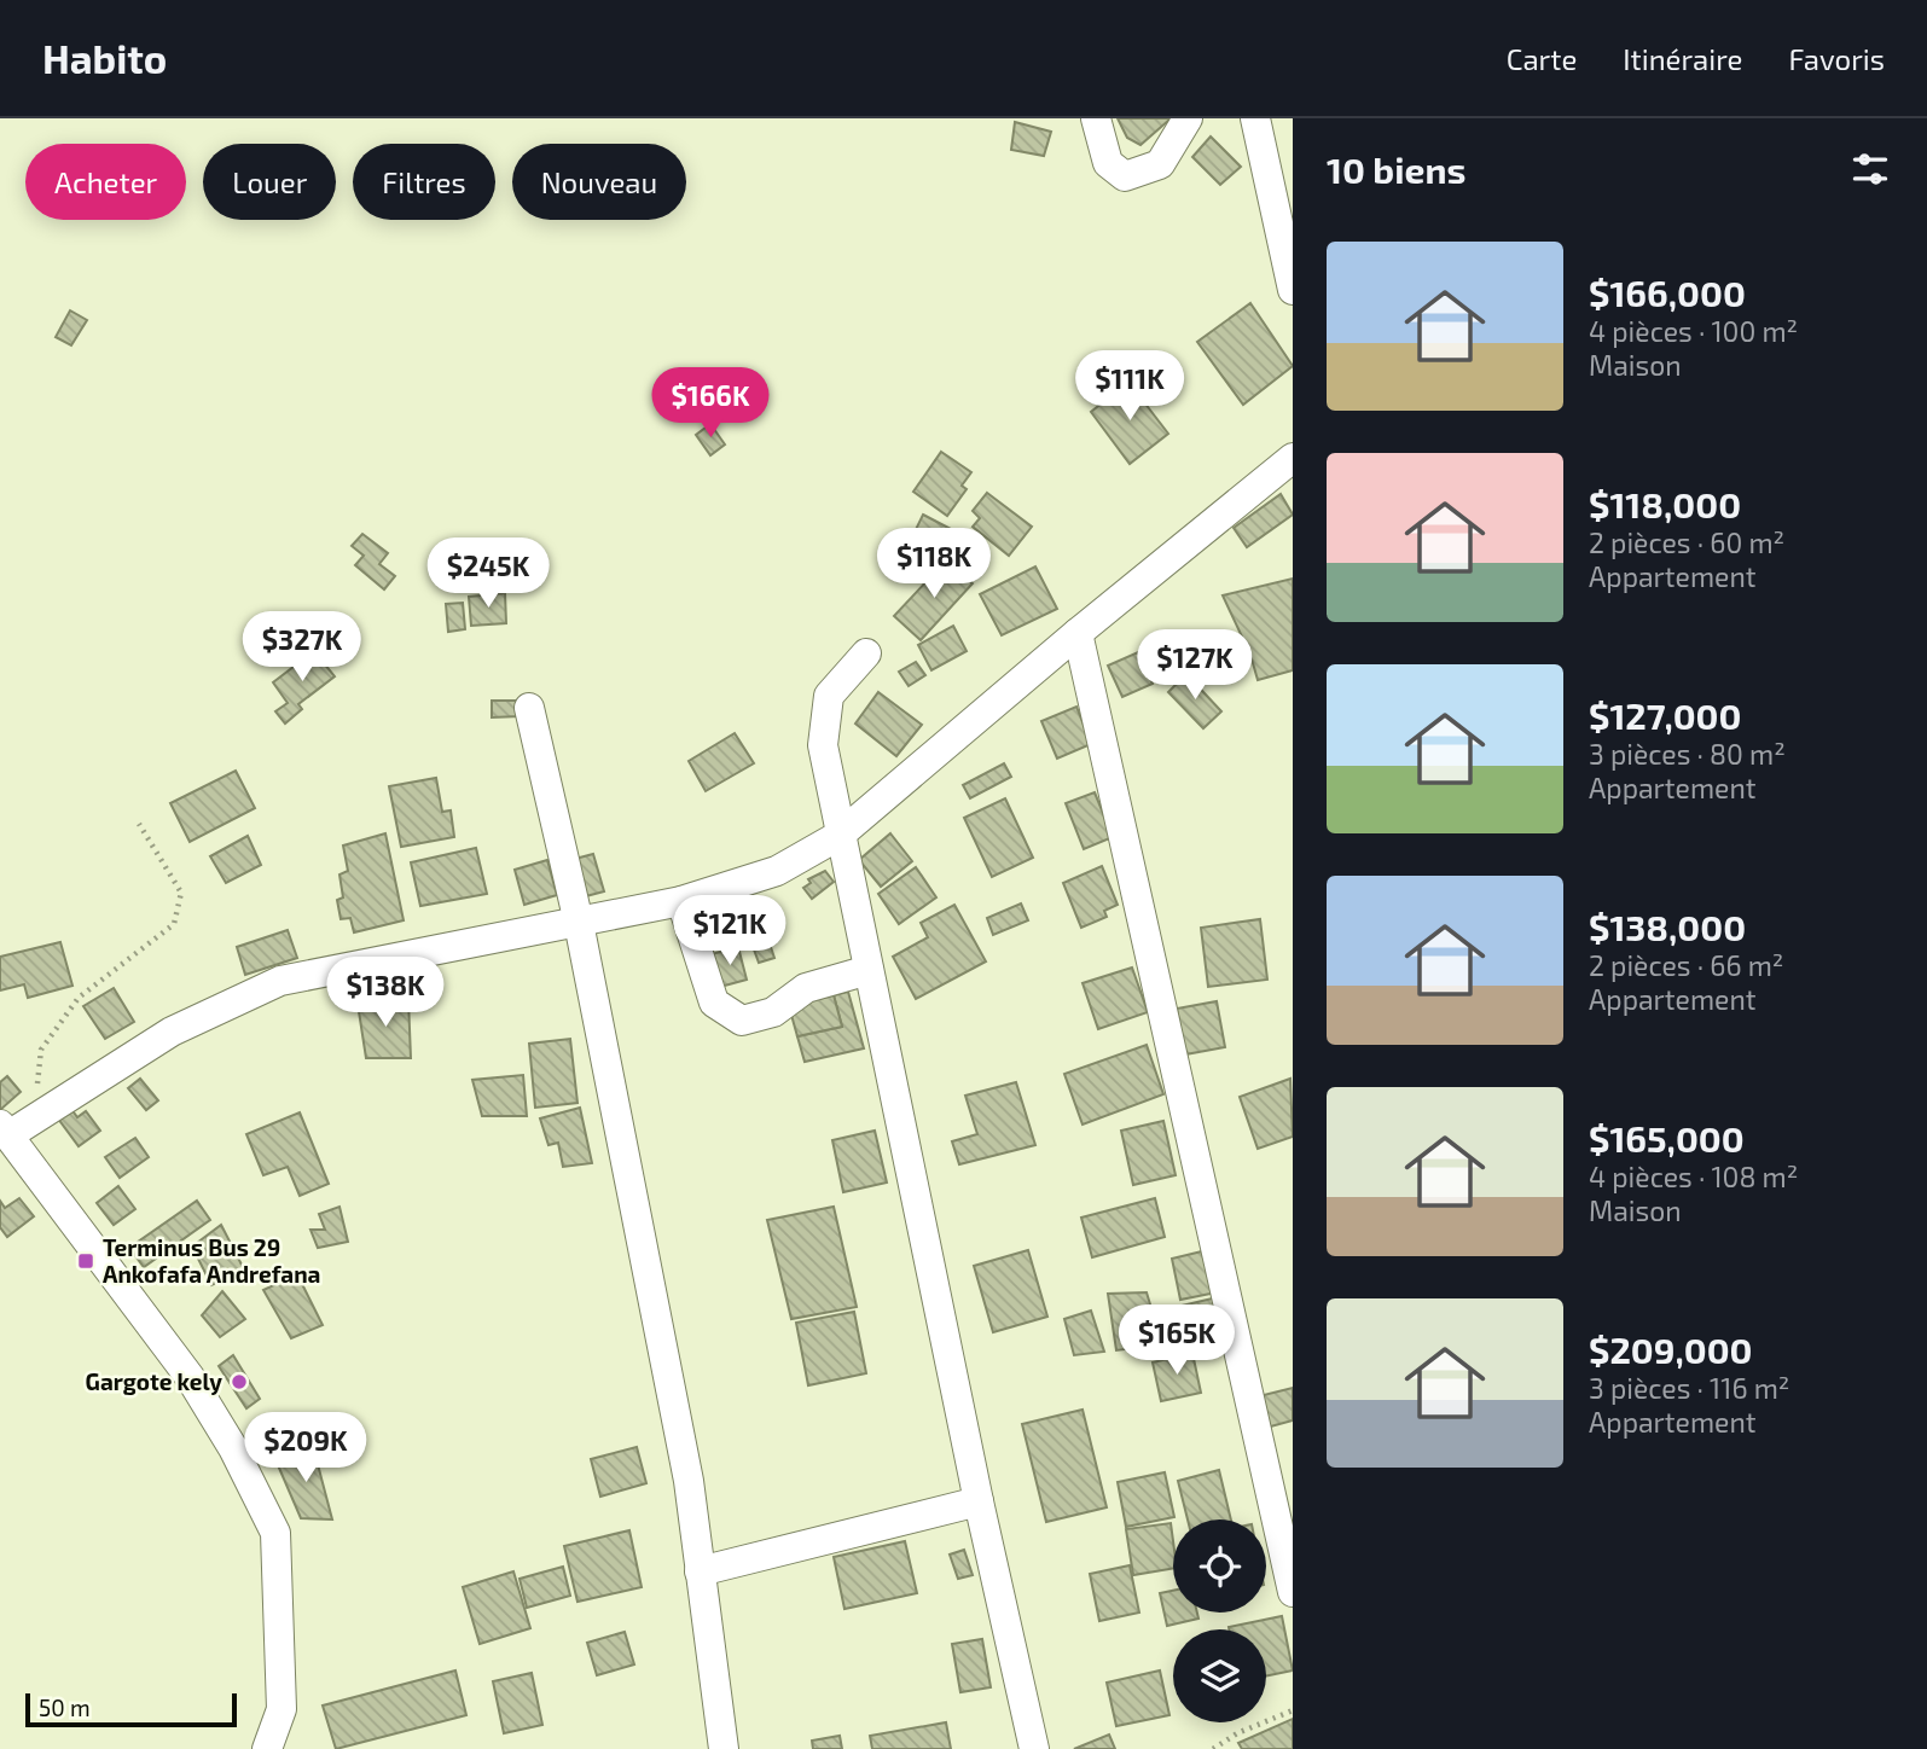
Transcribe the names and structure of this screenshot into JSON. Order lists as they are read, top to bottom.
{
  "places": {
    "transit": ["Terminus Bus 29 Ankofafa Andrefana"],
    "other": ["Gargote kely"]
  },
  "scale_bar": "50 m",
  "page": {
    "header": "Habito",
    "nav": ["Carte", "Itinéraire", "Favoris"],
    "heading": "10 biens",
    "chip": [
      "Acheter",
      "Louer",
      "Filtres",
      "Nouveau"
    ],
    "list": [
      {
        "name": "$166,000",
        "note": "4 pièces · 100 m² · Maison"
      },
      {
        "name": "$118,000",
        "note": "2 pièces · 60 m² · Appartement"
      },
      {
        "name": "$127,000",
        "note": "3 pièces · 80 m² · Appartement"
      },
      {
        "name": "$138,000",
        "note": "2 pièces · 66 m² · Appartement"
      },
      {
        "name": "$165,000",
        "note": "4 pièces · 108 m² · Maison"
      },
      {
        "name": "$209,000",
        "note": "3 pièces · 116 m² · Appartement"
      }
    ],
    "price": [
      "$111K",
      "$166K",
      "$118K",
      "$245K",
      "$327K",
      "$127K",
      "$121K",
      "$138K",
      "$165K",
      "$209K"
    ],
    "scale": "50 m"
  }
}
